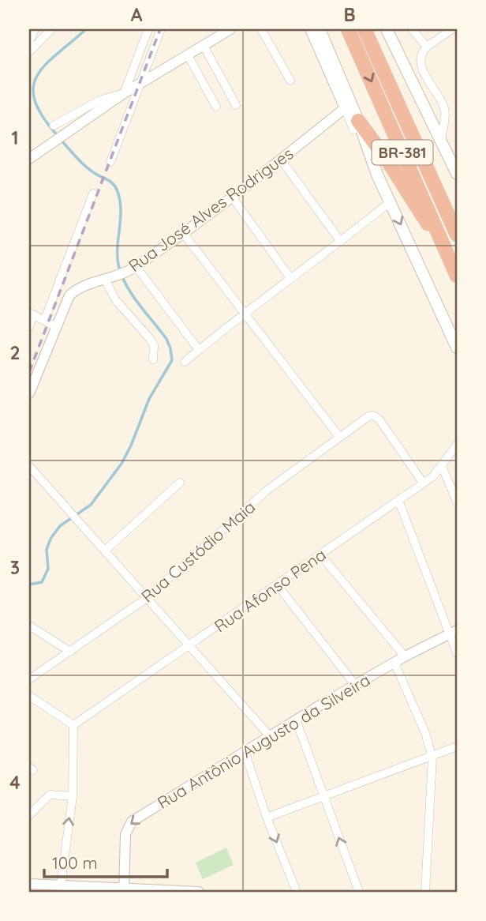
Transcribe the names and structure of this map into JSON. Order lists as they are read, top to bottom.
{
  "streets": {
    "highway": ["BR-381"],
    "street": [
      "Rua José Alves Rodrigues",
      "Rua Custódio Maia",
      "Rua Afonso Pena",
      "Rua Antônio Augusto da Silveira"
    ]
  },
  "crossings": [
    ["Rua Custódio Maia", "Rua Afonso Pena"]
  ],
  "one_way": ["Rua Antônio Augusto da Silveira"],
  "scale_bar": "100 m",
  "grid": {
    "columns": ["A", "B"],
    "rows": [
      "1",
      "2",
      "3",
      "4"
    ]
  }
}
